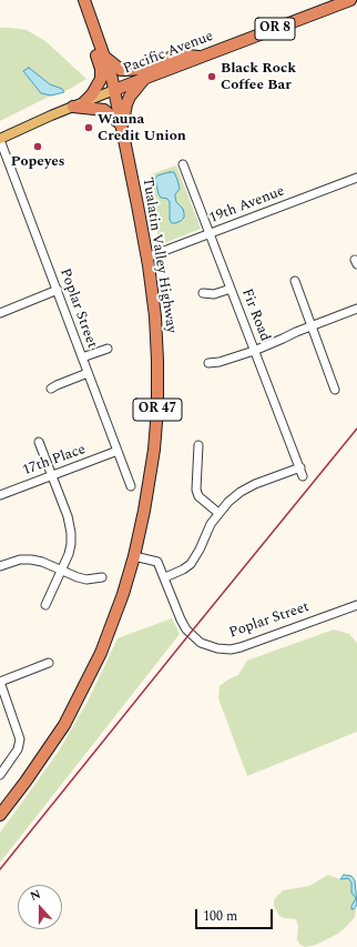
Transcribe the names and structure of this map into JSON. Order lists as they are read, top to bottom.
{
  "streets": {
    "highway": [
      "OR 8",
      "Pacific Avenue",
      "Tualatin Valley Highway",
      "OR 47"
    ],
    "street": [
      "19th Avenue",
      "Poplar Street",
      "Fir Road",
      "17th Place"
    ]
  },
  "crossings": [
    ["Pacific Avenue", "Tualatin Valley Highway"],
    ["Pacific Avenue", "Poplar Street"],
    ["Pacific Avenue", "OR 47"],
    ["19th Avenue", "Tualatin Valley Highway"],
    ["19th Avenue", "Fir Road"],
    ["Tualatin Valley Highway", "Poplar Street"],
    ["Tualatin Valley Highway", "OR 47"],
    ["Poplar Street", "17th Place"]
  ],
  "places": ["Black Rock Coffee Bar", "Wauna Credit Union", "Popeyes"],
  "scale_bar": "100 m",
  "north": "top"
}
